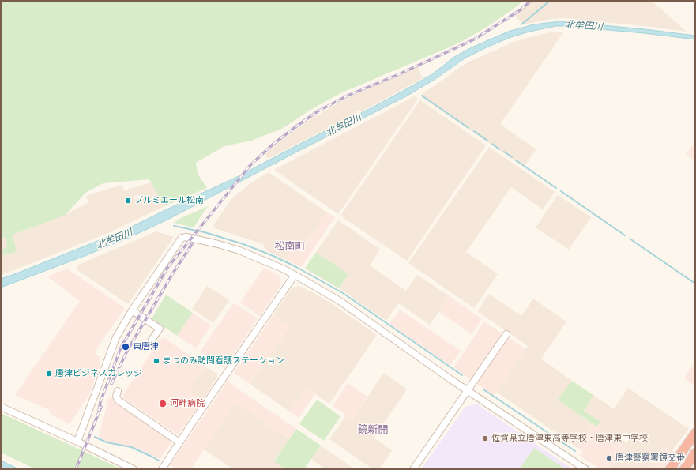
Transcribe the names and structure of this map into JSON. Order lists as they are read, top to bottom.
{
  "districts": ["松南町", "鏡新開"],
  "water": ["北牟田川"],
  "places": [
    "プルミエール松南",
    "東唐津",
    "まつのみ訪問看護ステーション",
    "唐津ビジネスカレッジ",
    "河畔病院",
    "佐賀県立唐津東高等学校・唐津東中学校",
    "唐津警察署鏡交番"
  ]
}
